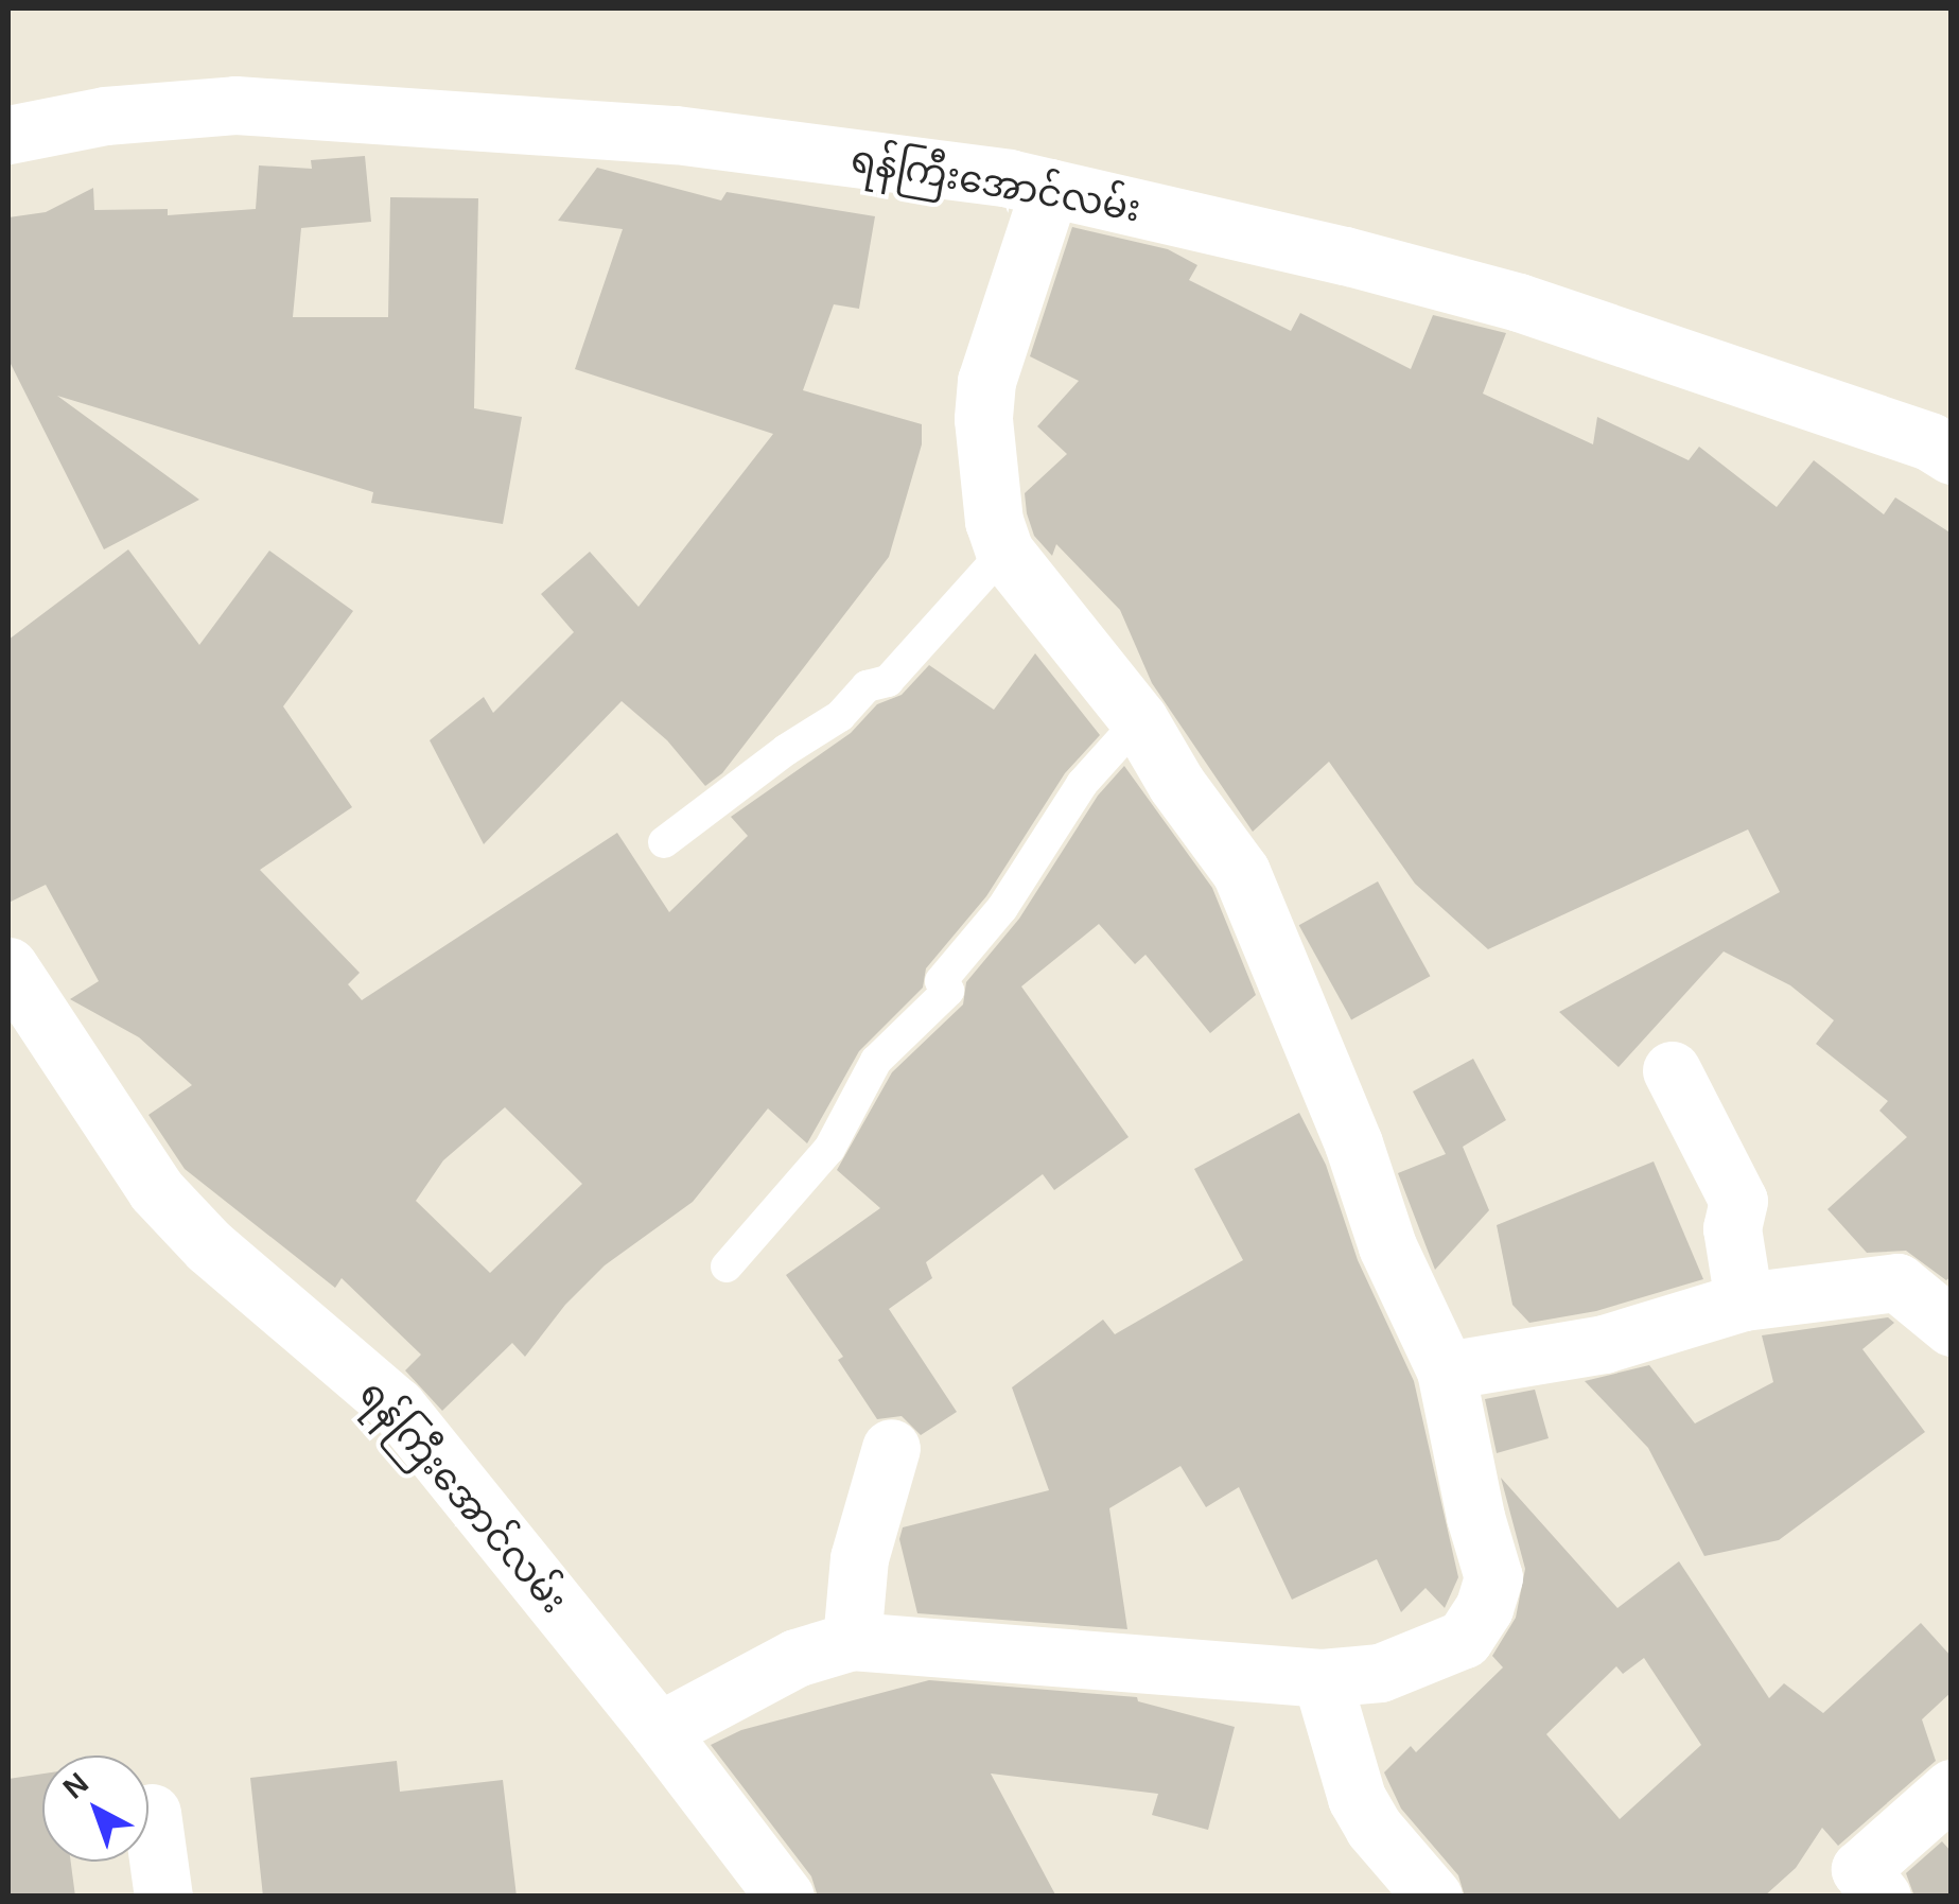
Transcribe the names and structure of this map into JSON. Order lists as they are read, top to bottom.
{
  "streets": {
    "street": ["ရန်ကြီးအောင်လမ်း"]
  },
  "north": "top left"
}
